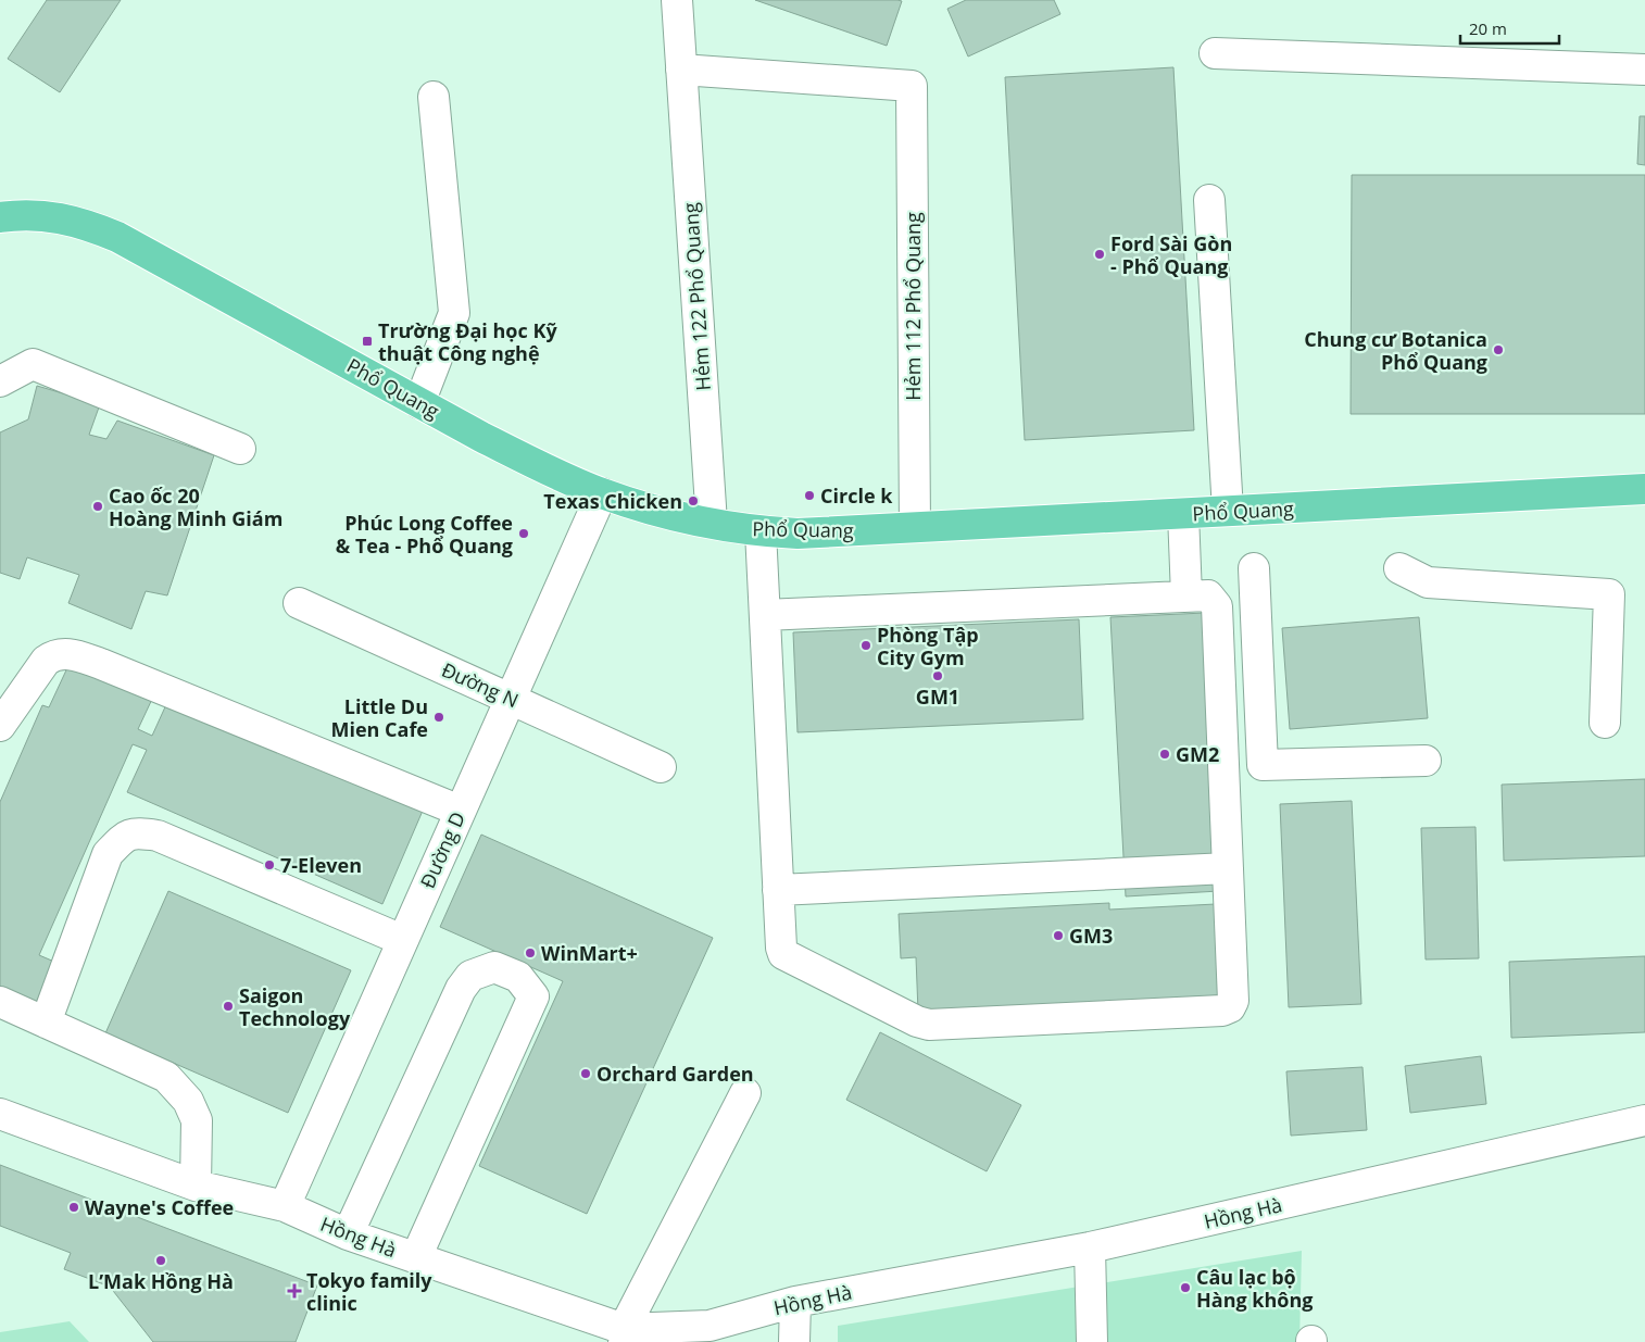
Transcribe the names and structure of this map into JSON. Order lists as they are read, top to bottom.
{
  "streets": {
    "main road": ["Phổ Quang"],
    "street": [
      "Hẻm 122 Phổ Quang",
      "Hẻm 112 Phổ Quang",
      "Đường N",
      "Đường D",
      "Hồng Hà"
    ]
  },
  "crossings": [
    ["Hẻm 122 Phổ Quang", "Hẻm 112 Phổ Quang"],
    ["Hẻm 122 Phổ Quang", "Phổ Quang"],
    ["Hẻm 112 Phổ Quang", "Phổ Quang"],
    ["Phổ Quang", "Đường D"],
    ["Đường N", "Đường D"],
    ["Đường D", "Hồng Hà"]
  ],
  "places": {
    "other": [
      "Ford Sài Gòn - Phổ Quang",
      "Chung cư Botanica Phổ Quang",
      "Circle k",
      "Texas Chicken",
      "Cao ốc 20 Hoàng Minh Giám",
      "Phúc Long Coffee & Tea - Phổ Quang",
      "Phòng Tập City Gym",
      "GM1",
      "Little Du Mien Cafe",
      "GM2",
      "7-Eleven",
      "GM3",
      "WinMart+",
      "Saigon Technology",
      "Orchard Garden",
      "Wayne's Coffee",
      "L’Mak Hồng Hà",
      "Câu lạc bộ Hàng không"
    ],
    "transit": ["Trường Đại học Kỹ thuật Công nghệ"],
    "health": ["Tokyo family clinic"]
  },
  "scale_bar": "20 m"
}
